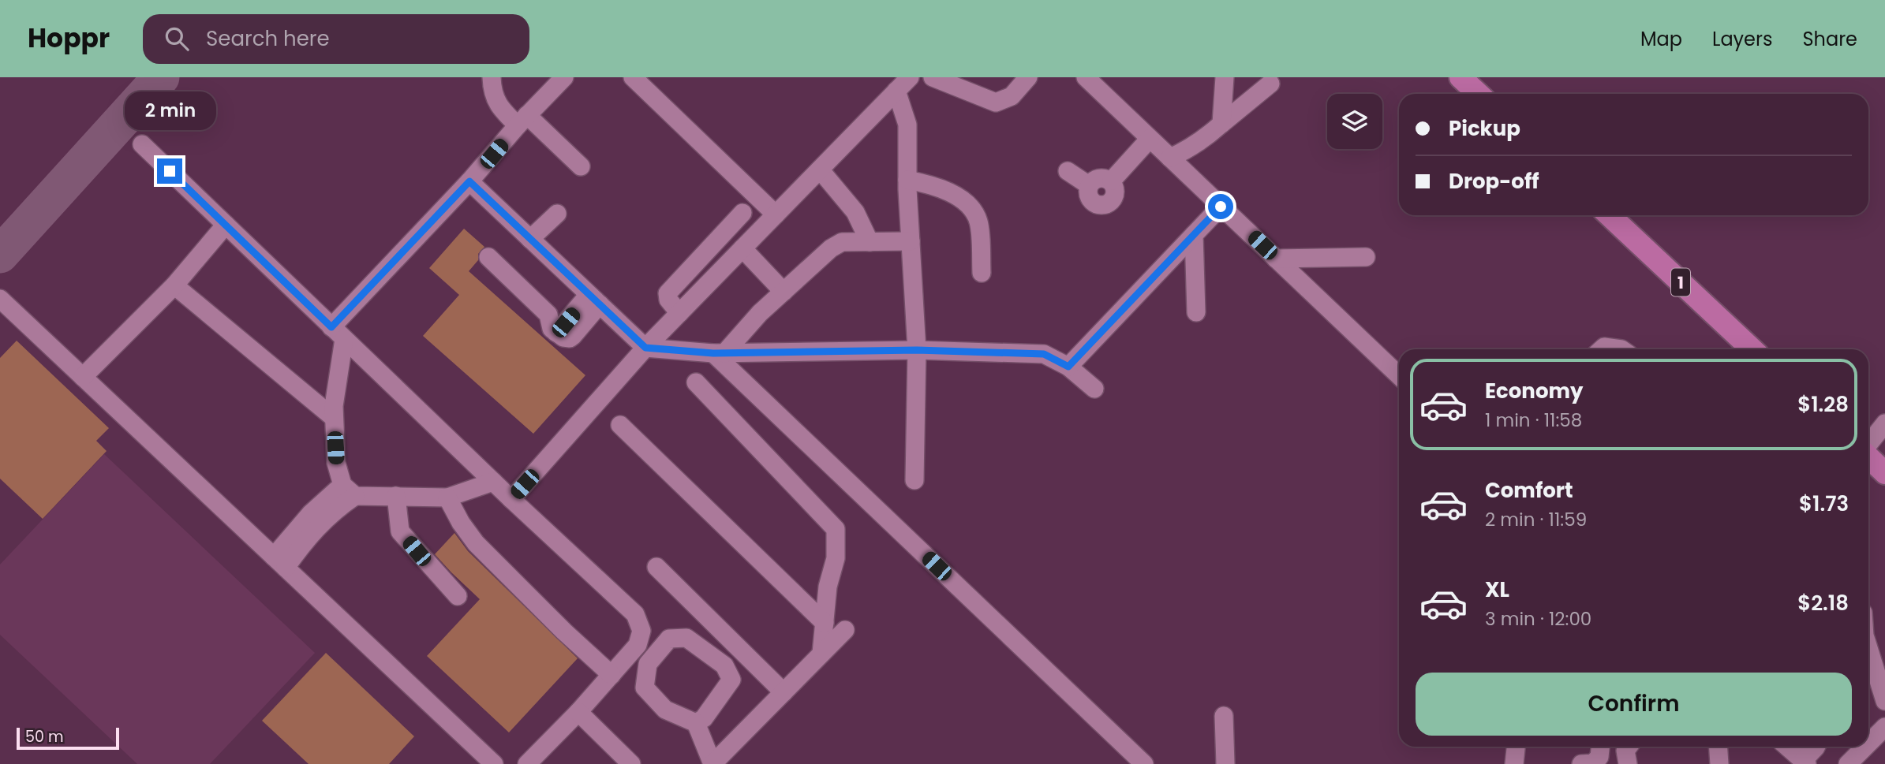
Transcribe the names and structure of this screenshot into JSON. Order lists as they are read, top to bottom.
{
  "streets": {
    "main road": ["1"]
  },
  "scale_bar": "50 m",
  "page": {
    "header": "Hoppr",
    "search": "Search here",
    "nav": ["Map", "Layers", "Share"],
    "bubble": "2 min",
    "banner": ["Pickup", "Drop-off"],
    "list": [
      {
        "name": "Economy",
        "note": "1 min · 11:58",
        "value": "$1.28"
      },
      {
        "name": "Comfort",
        "note": "2 min · 11:59",
        "value": "$1.73"
      },
      {
        "name": "XL",
        "note": "3 min · 12:00",
        "value": "$2.18"
      }
    ],
    "buttons": "Confirm",
    "scale": "50 m"
  }
}
